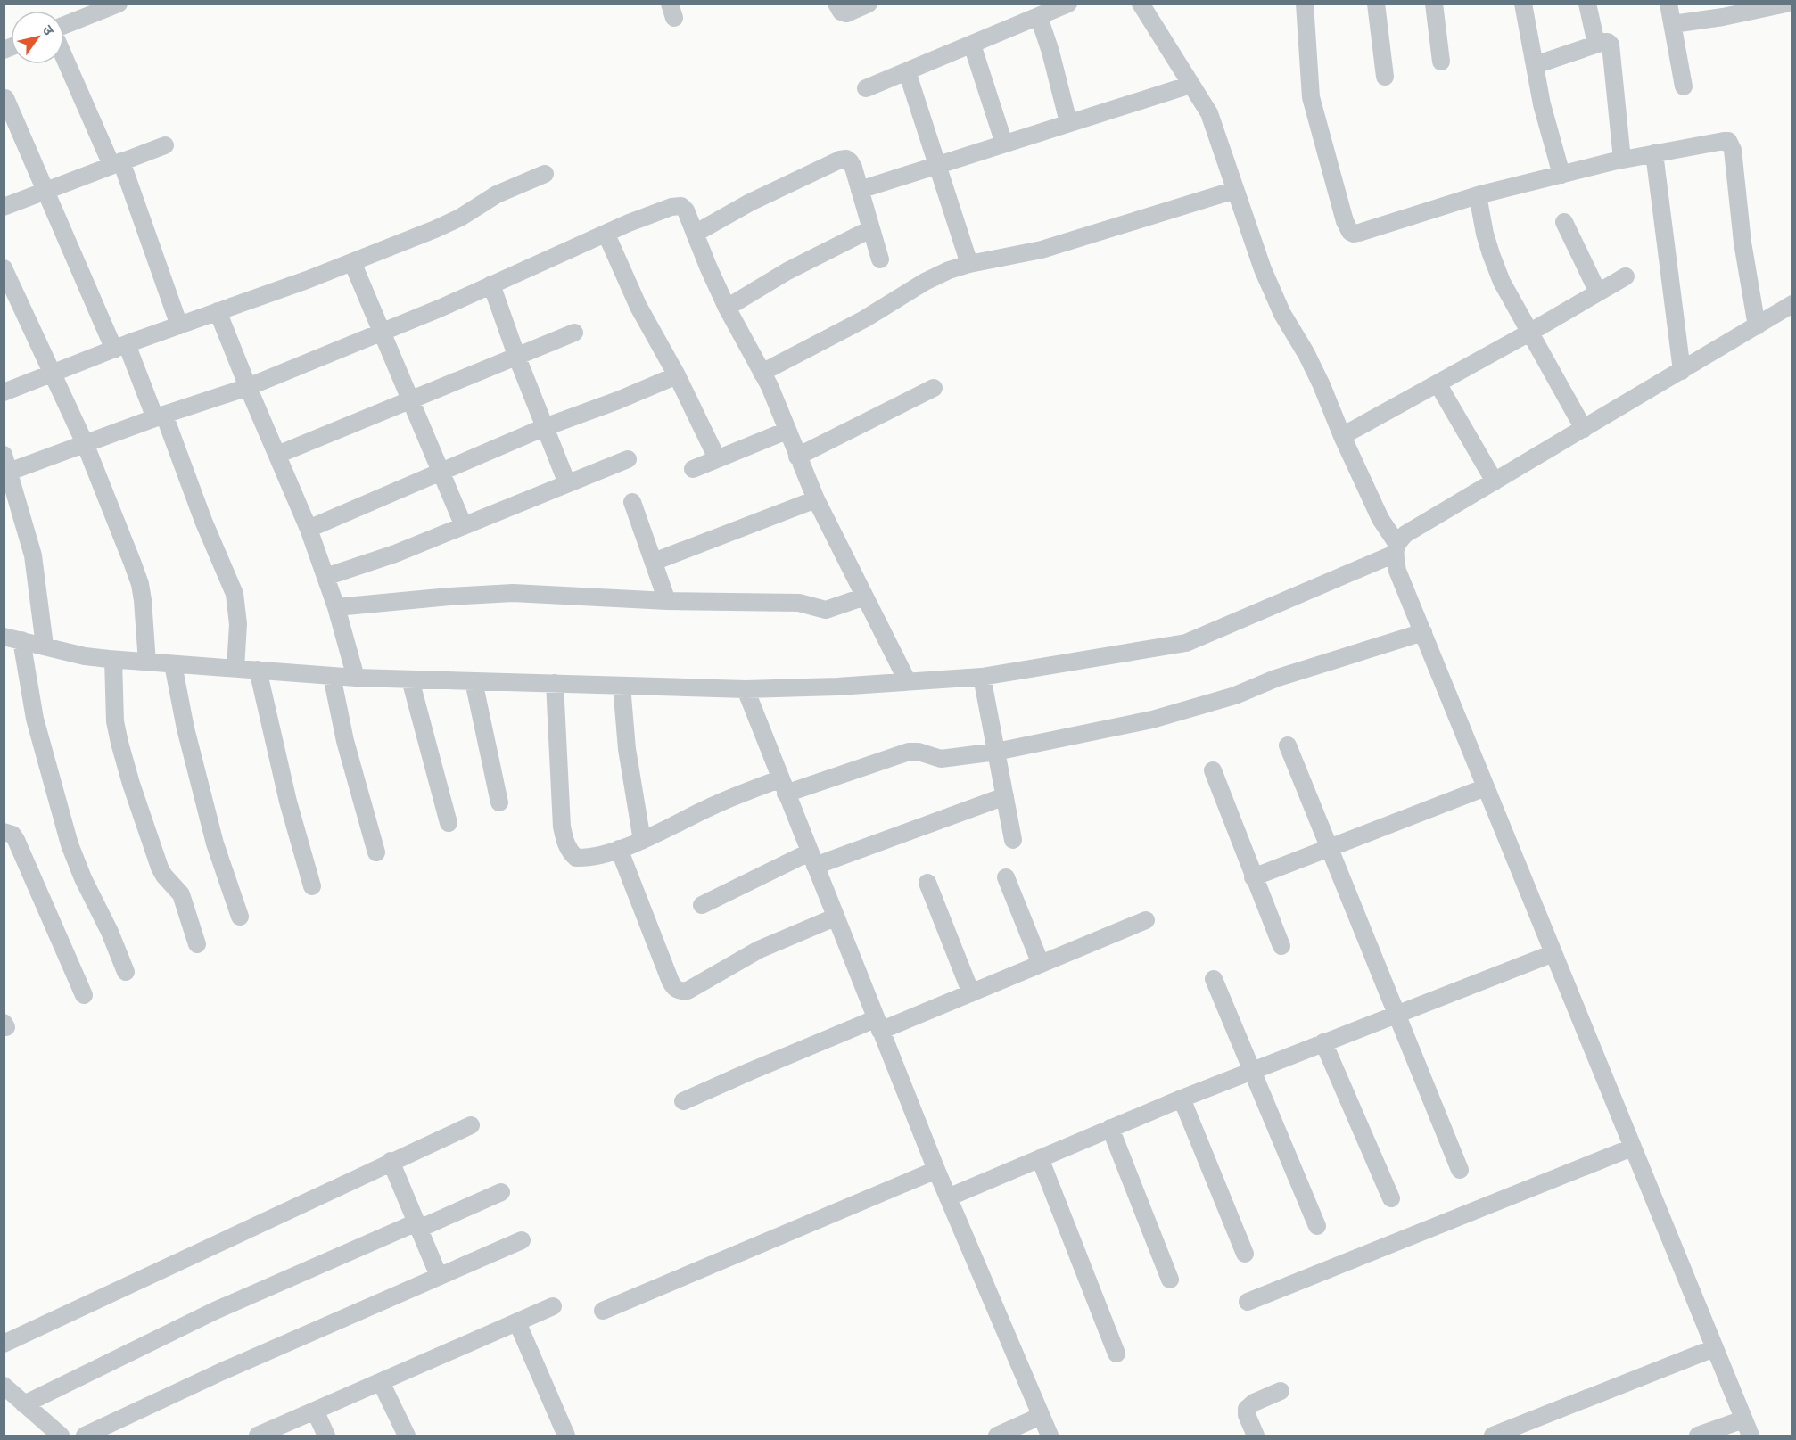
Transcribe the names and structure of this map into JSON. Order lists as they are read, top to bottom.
{
  "north": "top right"
}
